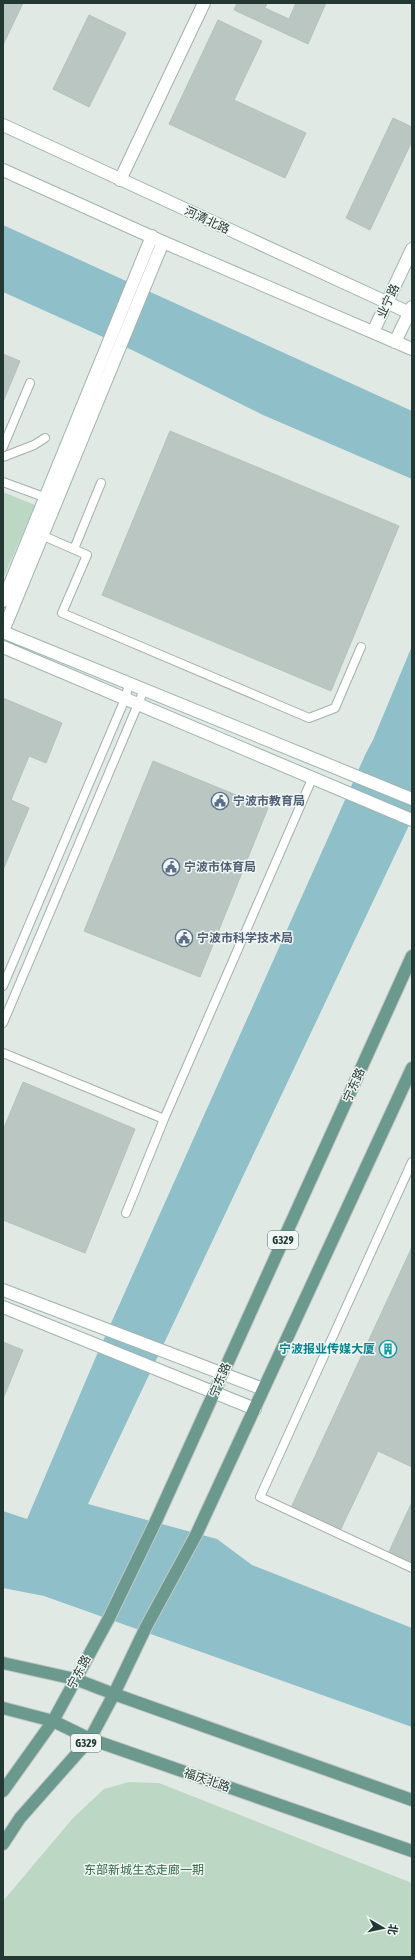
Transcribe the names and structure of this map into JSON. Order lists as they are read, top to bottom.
{
  "streets": {
    "main road": ["宁东路", "G329", "福庆北路"],
    "street": ["河清北路", "业宁路"]
  },
  "crossings": [
    ["河清北路", "业宁路"],
    ["宁东路", "福庆北路"],
    ["G329", "福庆北路"]
  ],
  "parks": ["东部新城生态走廊一期"],
  "places": {
    "public building": ["宁波市教育局", "宁波市体育局", "宁波市科学技术局"],
    "building": ["宁波报业传媒大厦"]
  },
  "north": "right"
}
